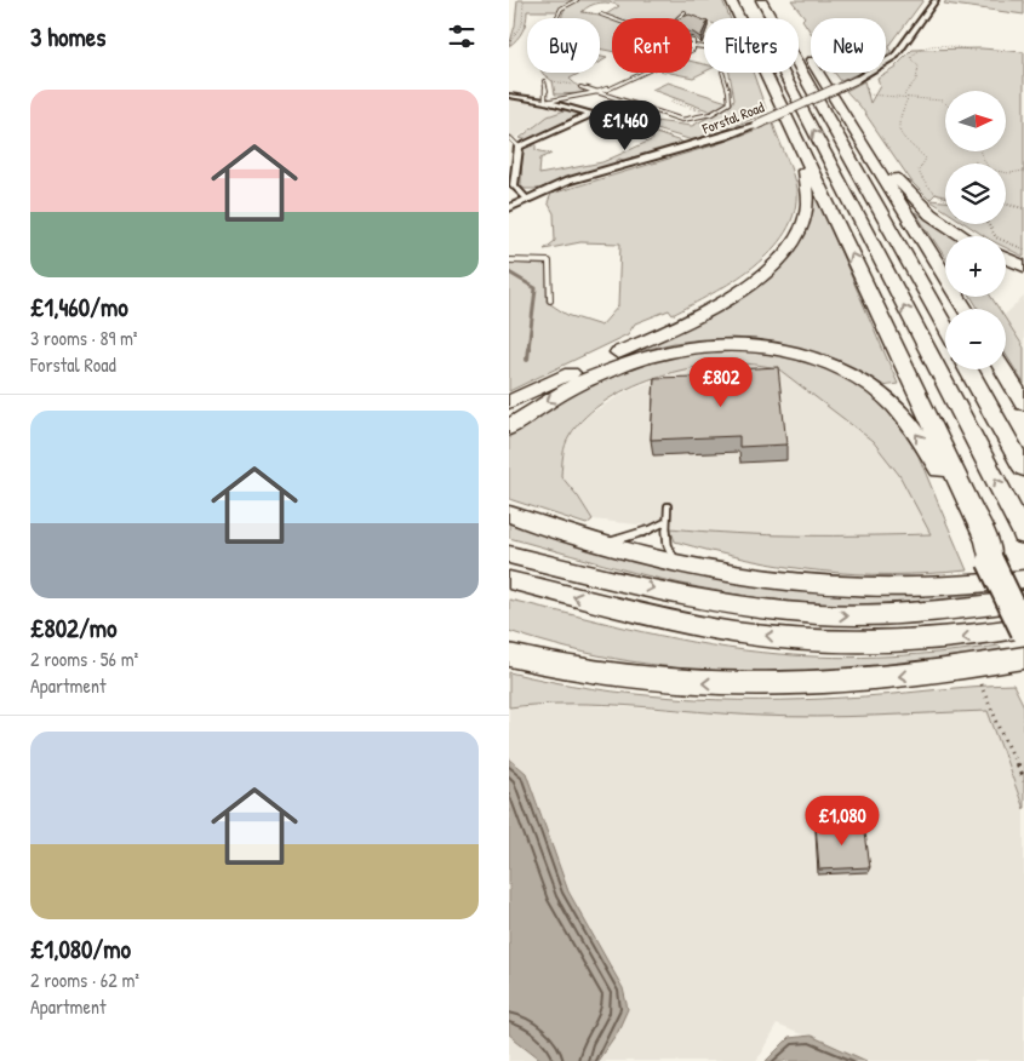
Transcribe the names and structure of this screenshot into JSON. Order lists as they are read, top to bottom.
{
  "streets": {
    "street": ["Forstal Road"]
  },
  "north": "right",
  "page": {
    "heading": "3 homes",
    "chip": [
      "Buy",
      "Rent",
      "Filters",
      "New"
    ],
    "list": [
      {
        "name": "£1,460/mo",
        "note": "3 rooms · 89 m² · Forstal Road"
      },
      {
        "name": "£802/mo",
        "note": "2 rooms · 56 m² · Apartment"
      },
      {
        "name": "£1,080/mo",
        "note": "2 rooms · 62 m² · Apartment"
      }
    ],
    "map_buttons": ["+", "−"],
    "price": ["£1,460", "£802", "£1,080"]
  }
}
